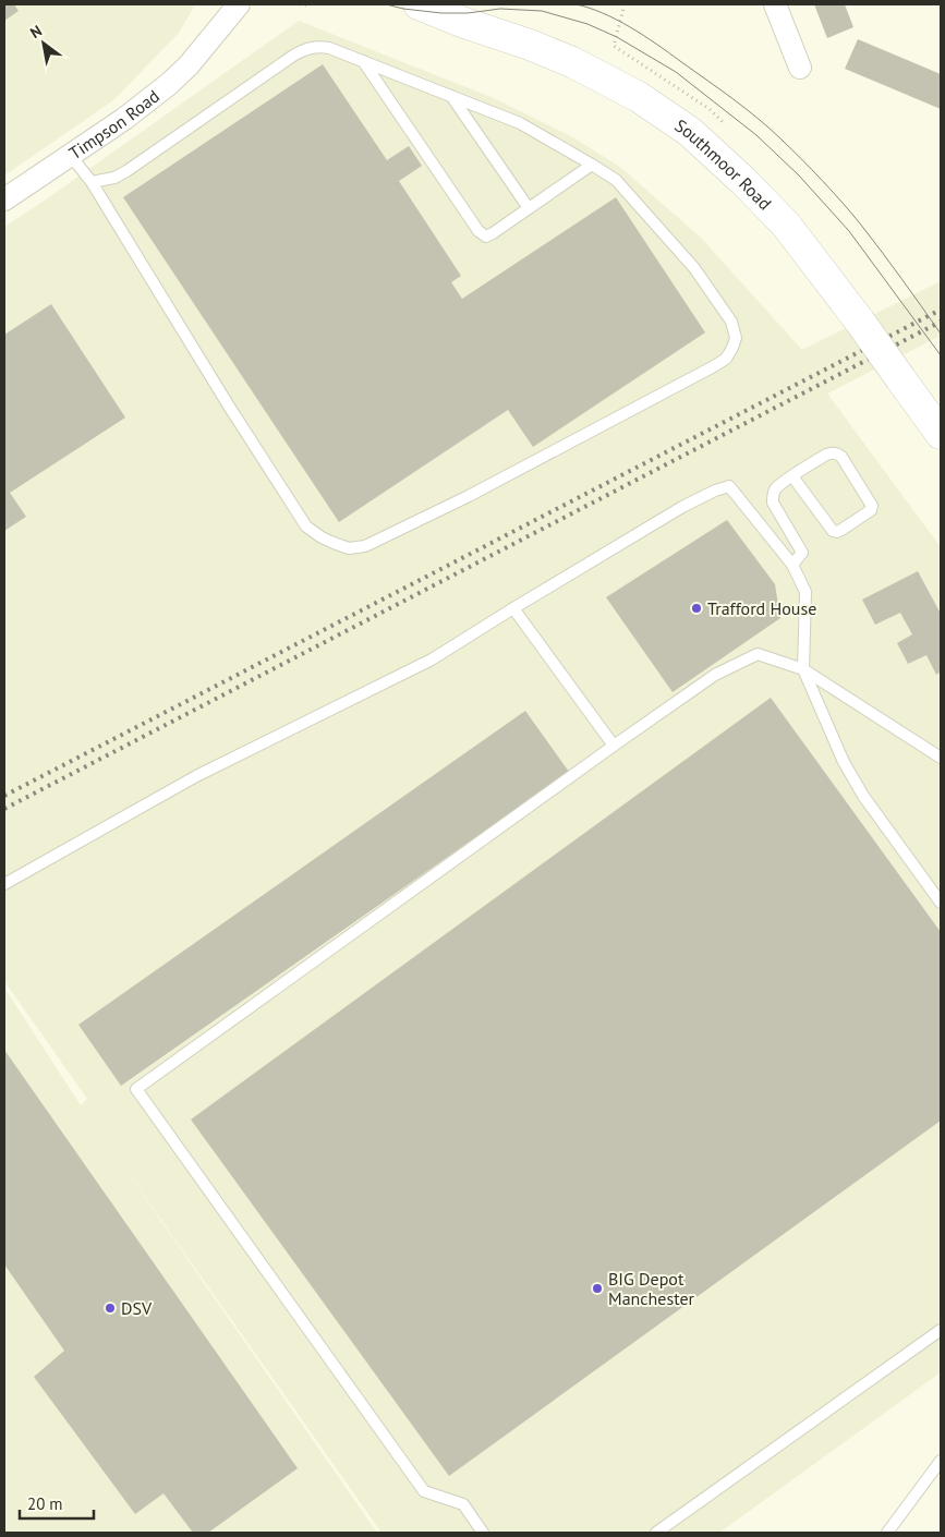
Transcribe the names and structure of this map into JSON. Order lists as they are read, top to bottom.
{
  "streets": {
    "street": ["Timpson Road", "Southmoor Road"]
  },
  "places": ["Trafford House", "BIG Depot Manchester", "DSV"],
  "scale_bar": "20 m",
  "north": "top left"
}
